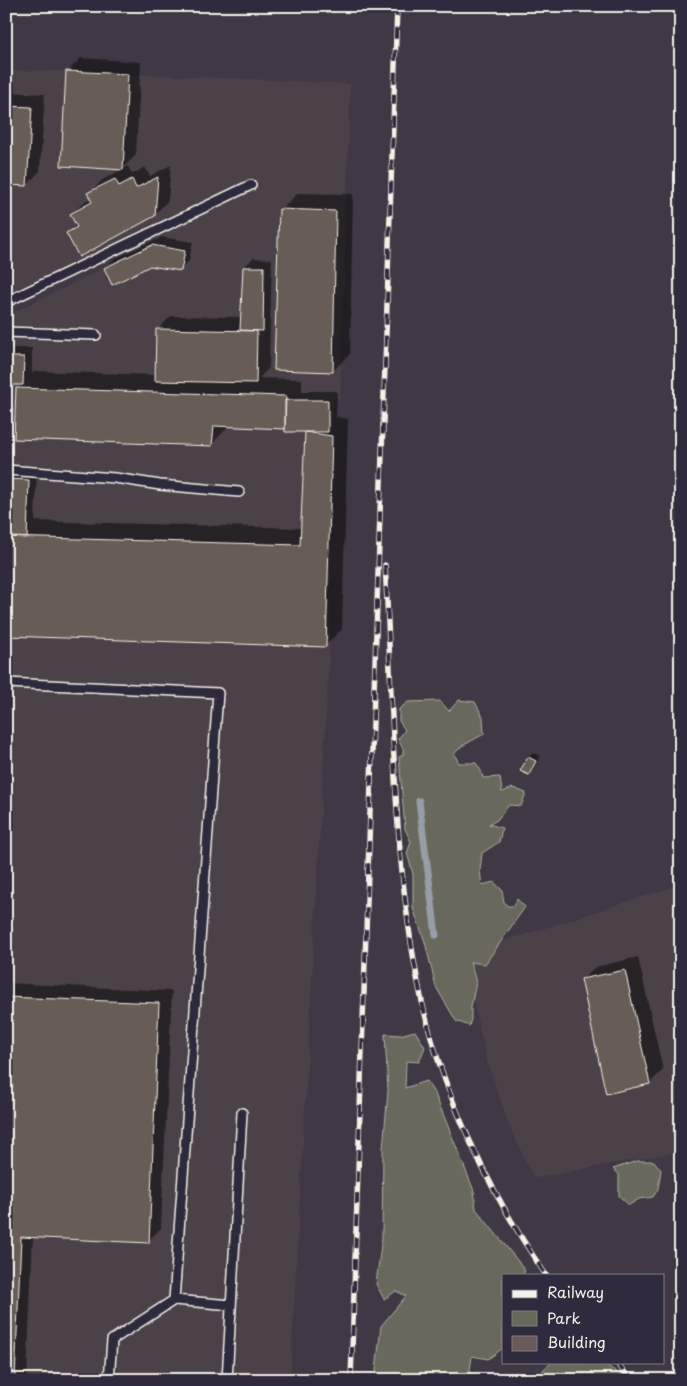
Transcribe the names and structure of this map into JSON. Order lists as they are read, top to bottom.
{
  "legend": ["Railway", "Park", "Building"]
}
